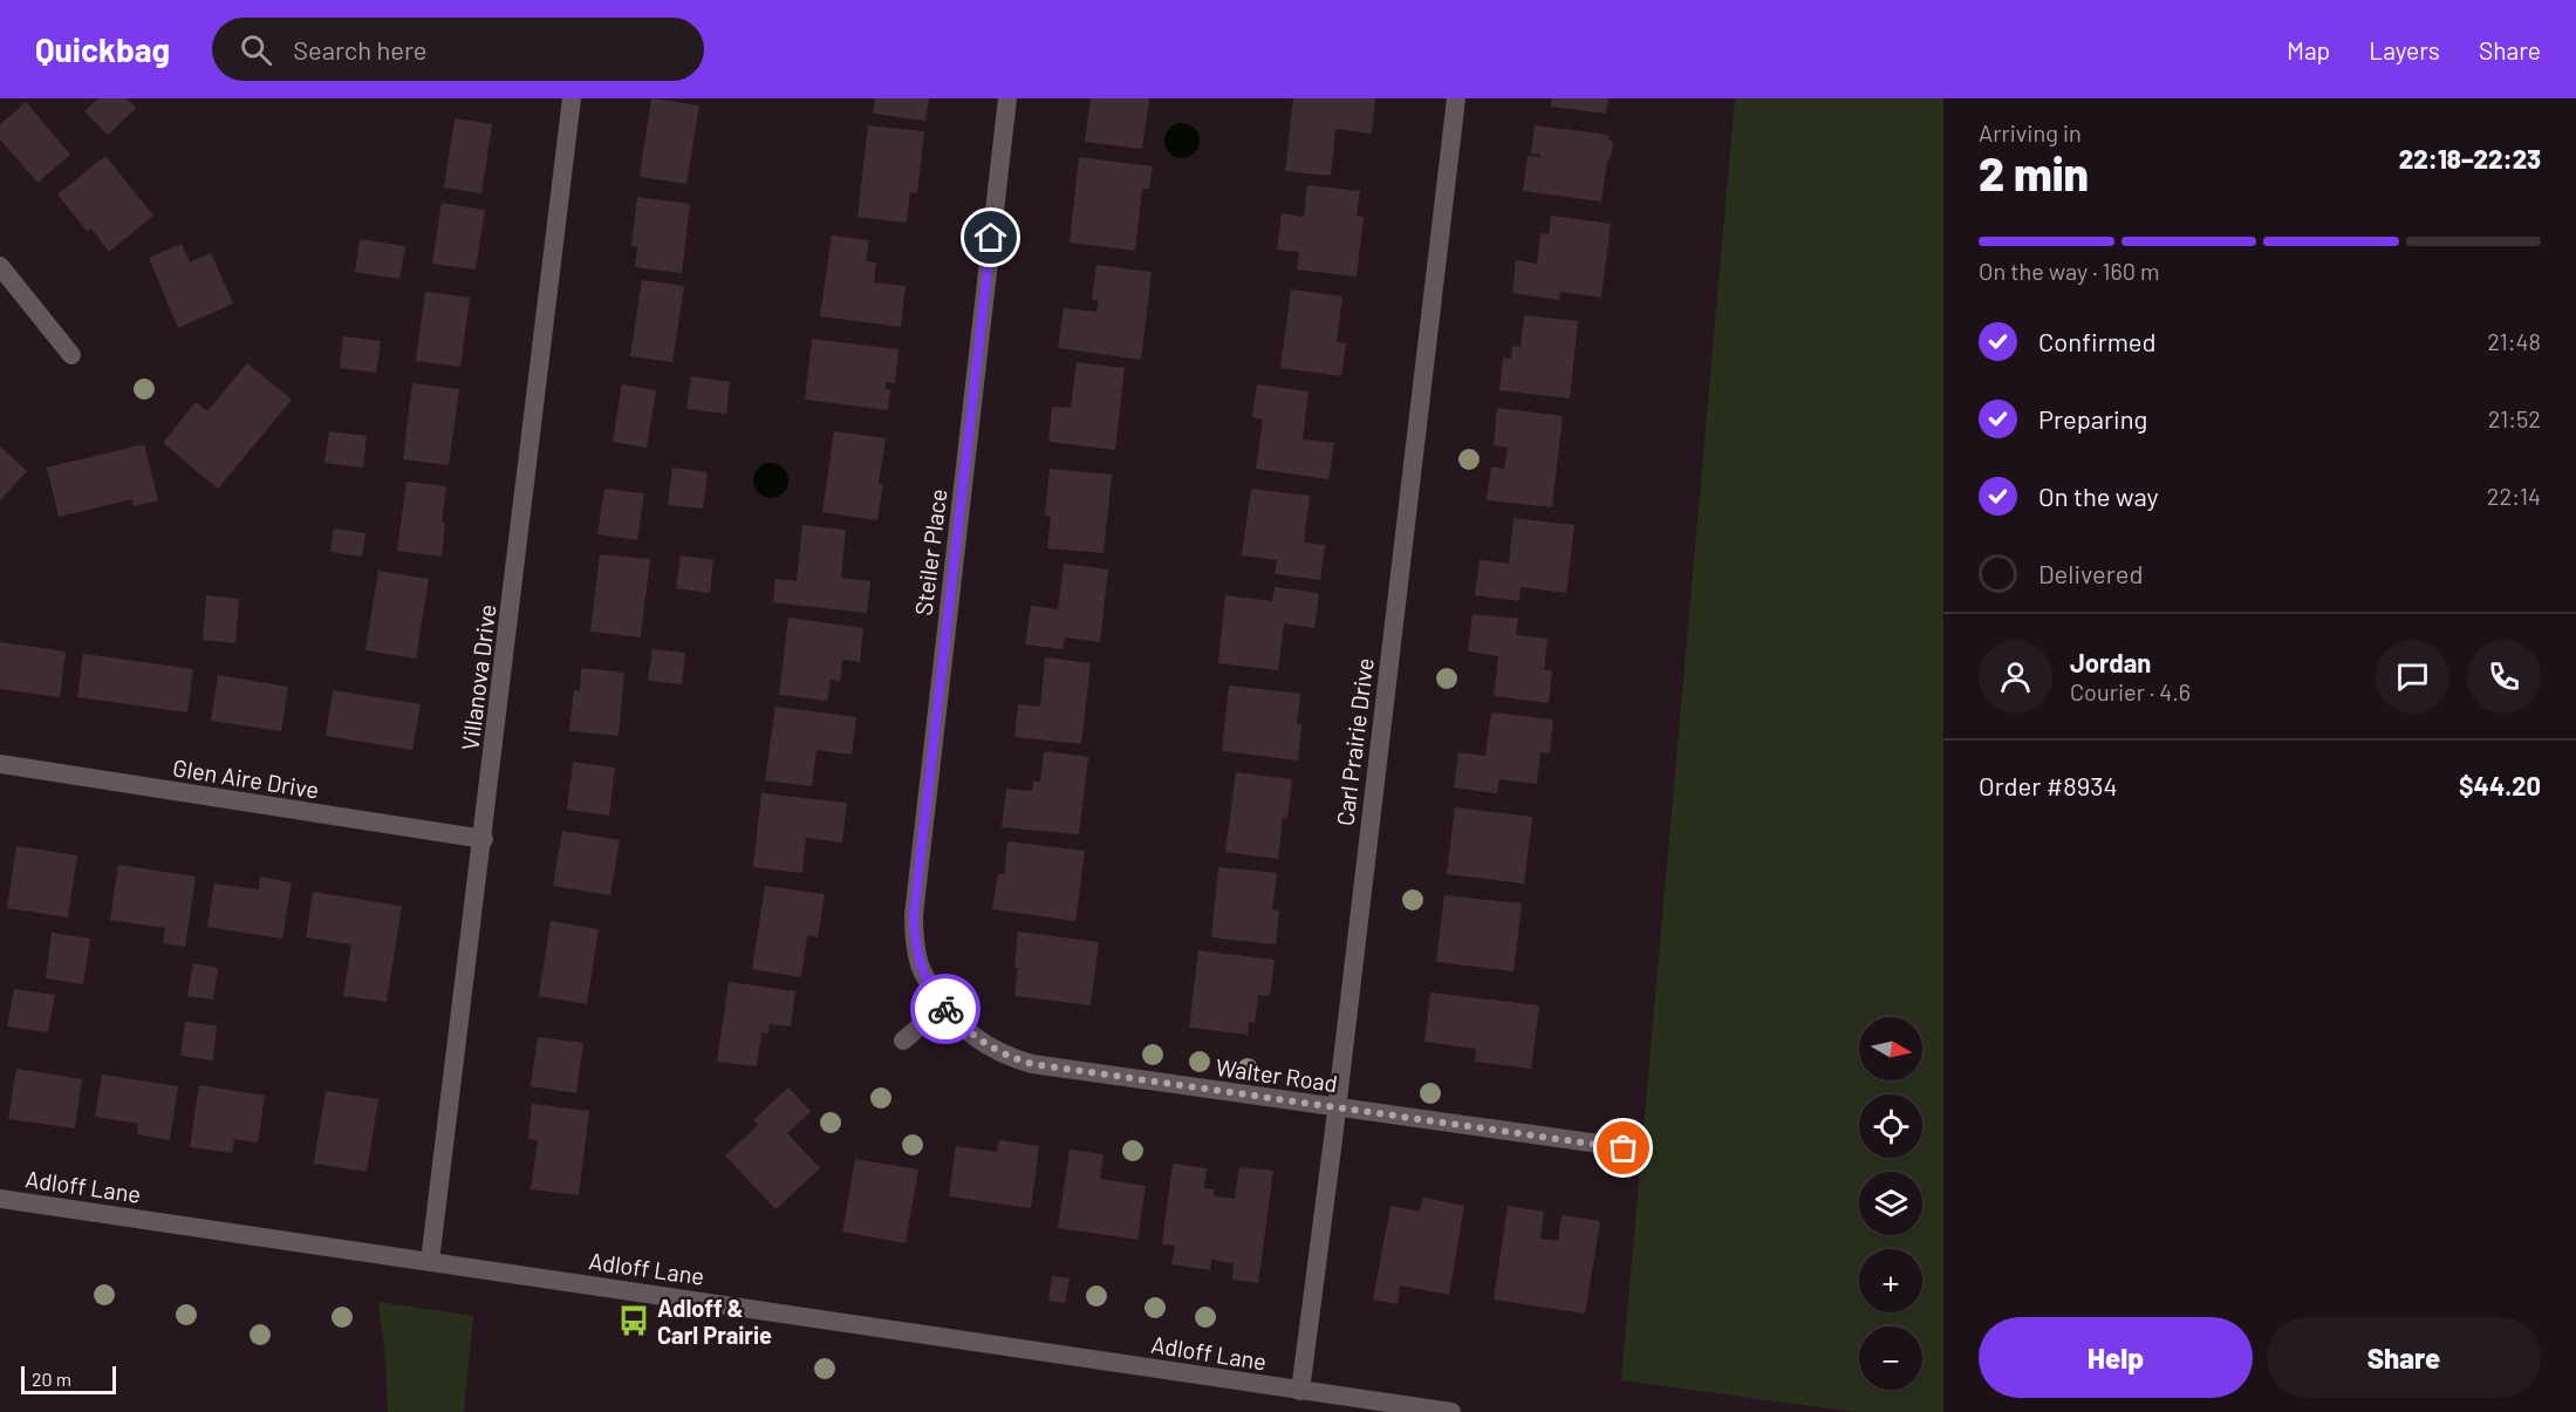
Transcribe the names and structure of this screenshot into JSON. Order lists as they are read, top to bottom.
{
  "streets": {
    "street": [
      "Steiler Place",
      "Villanova Drive",
      "Carl Prairie Drive",
      "Glen Aire Drive",
      "Walter Road",
      "Adloff Lane"
    ]
  },
  "crossings": [
    ["Steiler Place", "Walter Road"],
    ["Villanova Drive", "Glen Aire Drive"],
    ["Villanova Drive", "Adloff Lane"],
    ["Carl Prairie Drive", "Walter Road"],
    ["Carl Prairie Drive", "Adloff Lane"]
  ],
  "places": {
    "bus stop": ["Adloff & Carl Prairie"]
  },
  "scale_bar": "20 m",
  "north": "right",
  "page": {
    "header": "Quickbag",
    "search": "Search here",
    "nav": ["Map", "Layers", "Share"],
    "heading": ["2 min", "Arriving in", "22:18–22:23"],
    "panel": [
      "Jordan",
      "Courier · 4.6",
      "Order #8934",
      "$44.20"
    ],
    "bar": "On the way · 160 m",
    "list": [
      ["Confirmed", "21:48"],
      ["Preparing", "21:52"],
      ["On the way", "22:14"],
      "Delivered"
    ],
    "map_buttons": ["+", "−"],
    "buttons": ["Help", "Share"],
    "scale": "20 m"
  }
}
